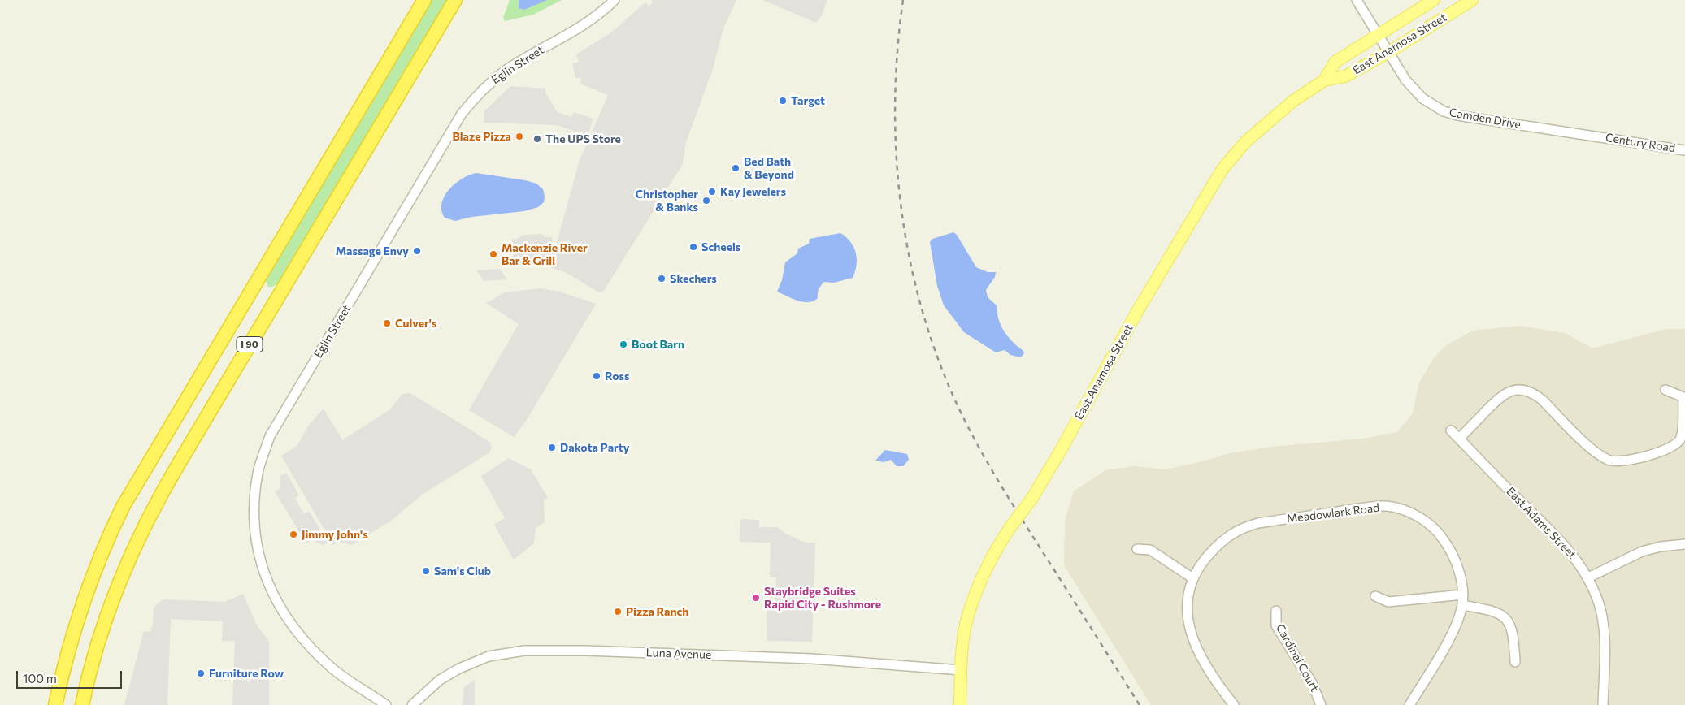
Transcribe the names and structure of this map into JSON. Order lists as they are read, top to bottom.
{
  "streets": {
    "highway": ["I 90"],
    "main road": ["East Anamosa Street"],
    "street": [
      "Eglin Street",
      "Camden Drive",
      "Century Road",
      "Meadowlark Road",
      "East Adams Street",
      "Luna Avenue",
      "Cardinal Court"
    ]
  },
  "crossings": [
    ["East Anamosa Street", "Camden Drive"],
    ["East Anamosa Street", "Luna Avenue"],
    ["Camden Drive", "Century Road"]
  ],
  "places": [
    "Target",
    "Blaze Pizza",
    "The UPS Store",
    "Bed Bath & Beyond",
    "Kay Jewelers",
    "Christopher & Banks",
    "Scheels",
    "Massage Envy",
    "Mackenzie River Bar & Grill",
    "Skechers",
    "Culver's",
    "Boot Barn",
    "Ross",
    "Dakota Party",
    "Jimmy John's",
    "Sam's Club",
    "Staybridge Suites Rapid City - Rushmore",
    "Pizza Ranch",
    "Furniture Row"
  ],
  "scale_bar": "100 m"
}
